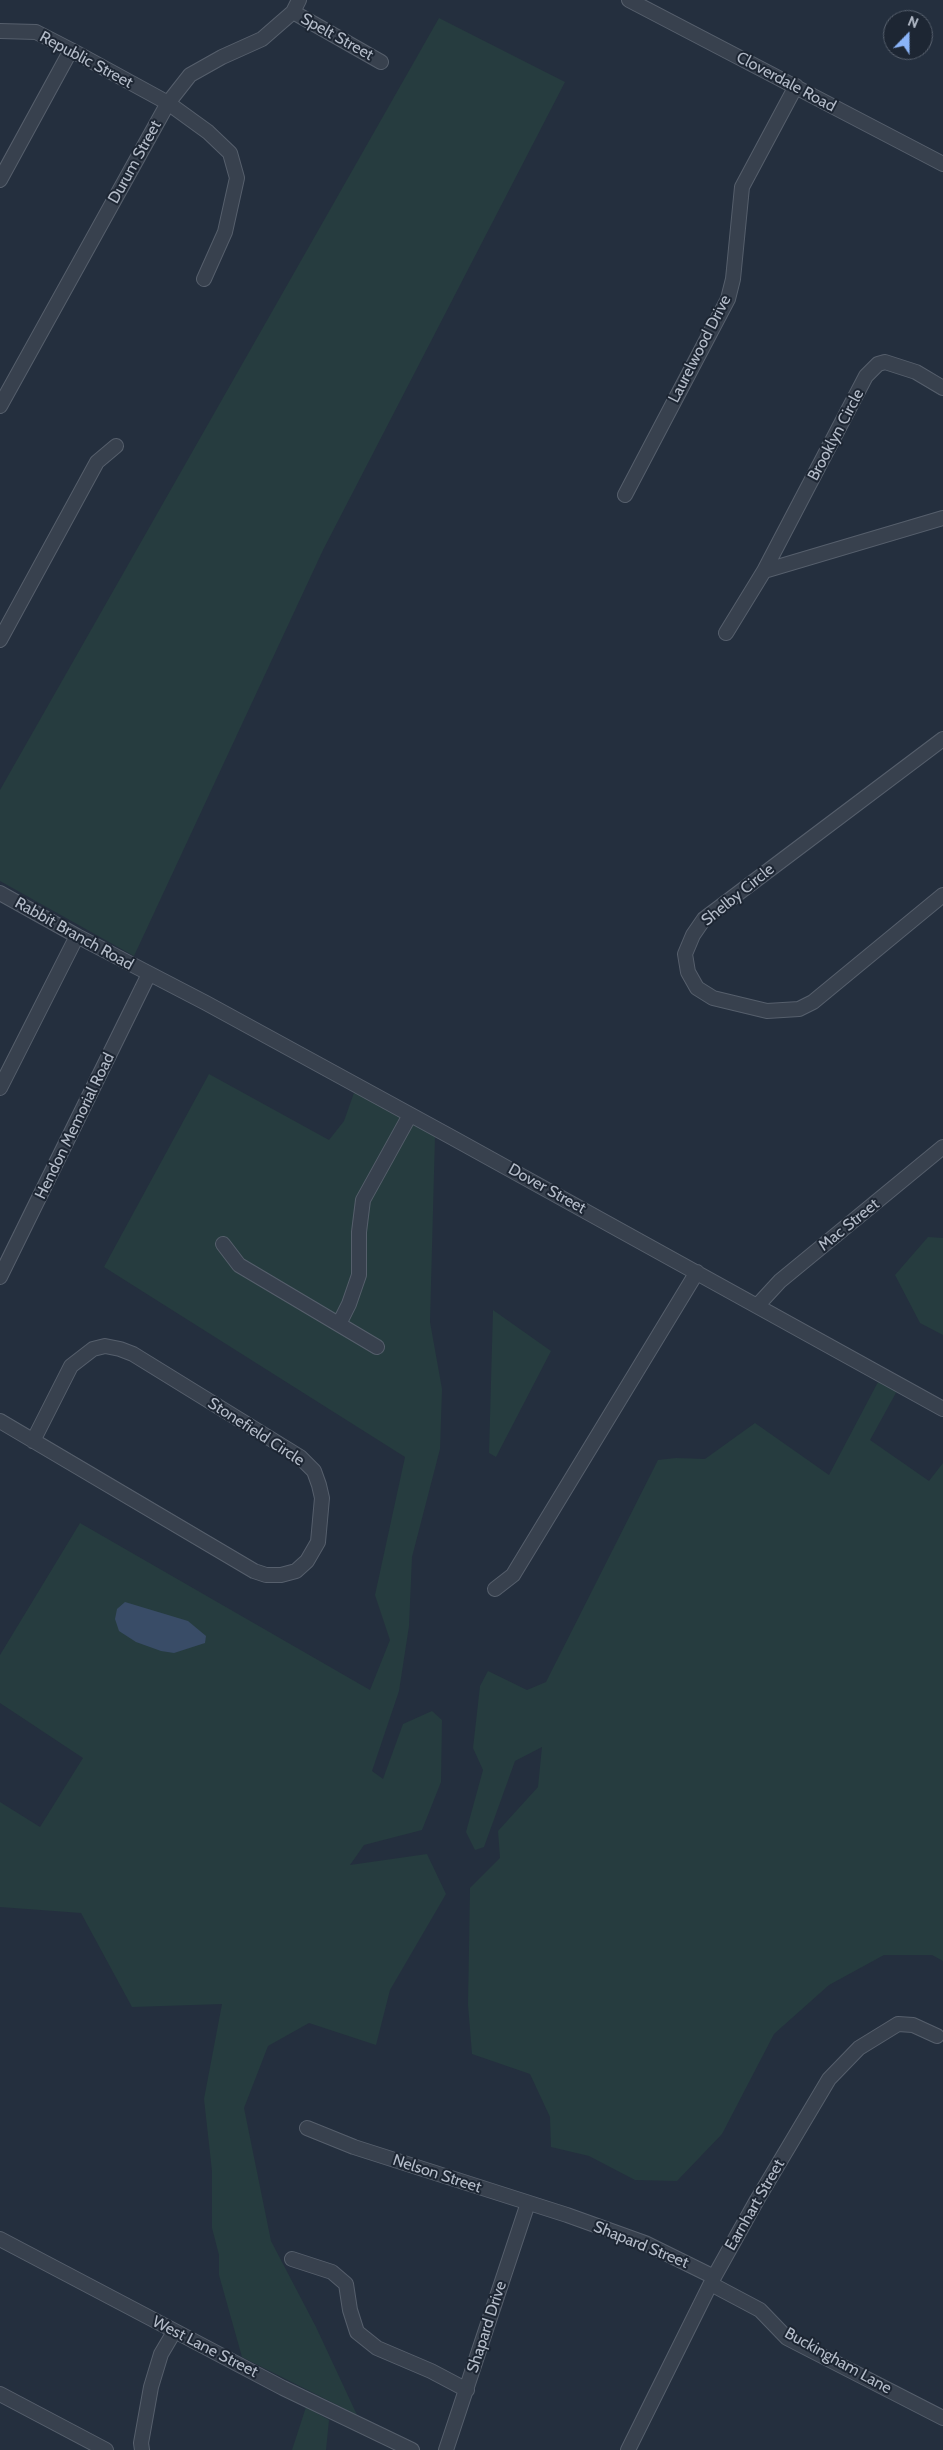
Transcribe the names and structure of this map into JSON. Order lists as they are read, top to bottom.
{
  "streets": {
    "street": [
      "Spelt Street",
      "Republic Street",
      "Cloverdale Road",
      "Durum Street",
      "Laurelwood Drive",
      "Brooklyn Circle",
      "Shelby Circle",
      "Rabbit Branch Road",
      "Hendon Memorial Road",
      "Dover Street",
      "Mac Street",
      "Stonefield Circle",
      "Nelson Street",
      "Earnhart Street",
      "Shapard Street",
      "Shapard Drive",
      "West Lane Street",
      "Buckingham Lane"
    ]
  },
  "crossings": [
    ["Spelt Street", "Durum Street"],
    ["Republic Street", "Durum Street"],
    ["Cloverdale Road", "Laurelwood Drive"],
    ["Rabbit Branch Road", "Hendon Memorial Road"],
    ["Rabbit Branch Road", "Dover Street"],
    ["Hendon Memorial Road", "Dover Street"],
    ["Dover Street", "Mac Street"],
    ["Nelson Street", "Shapard Street"],
    ["Nelson Street", "Shapard Drive"],
    ["Earnhart Street", "Shapard Street"],
    ["Earnhart Street", "Buckingham Lane"],
    ["Shapard Street", "Buckingham Lane"]
  ],
  "north": "top"
}
